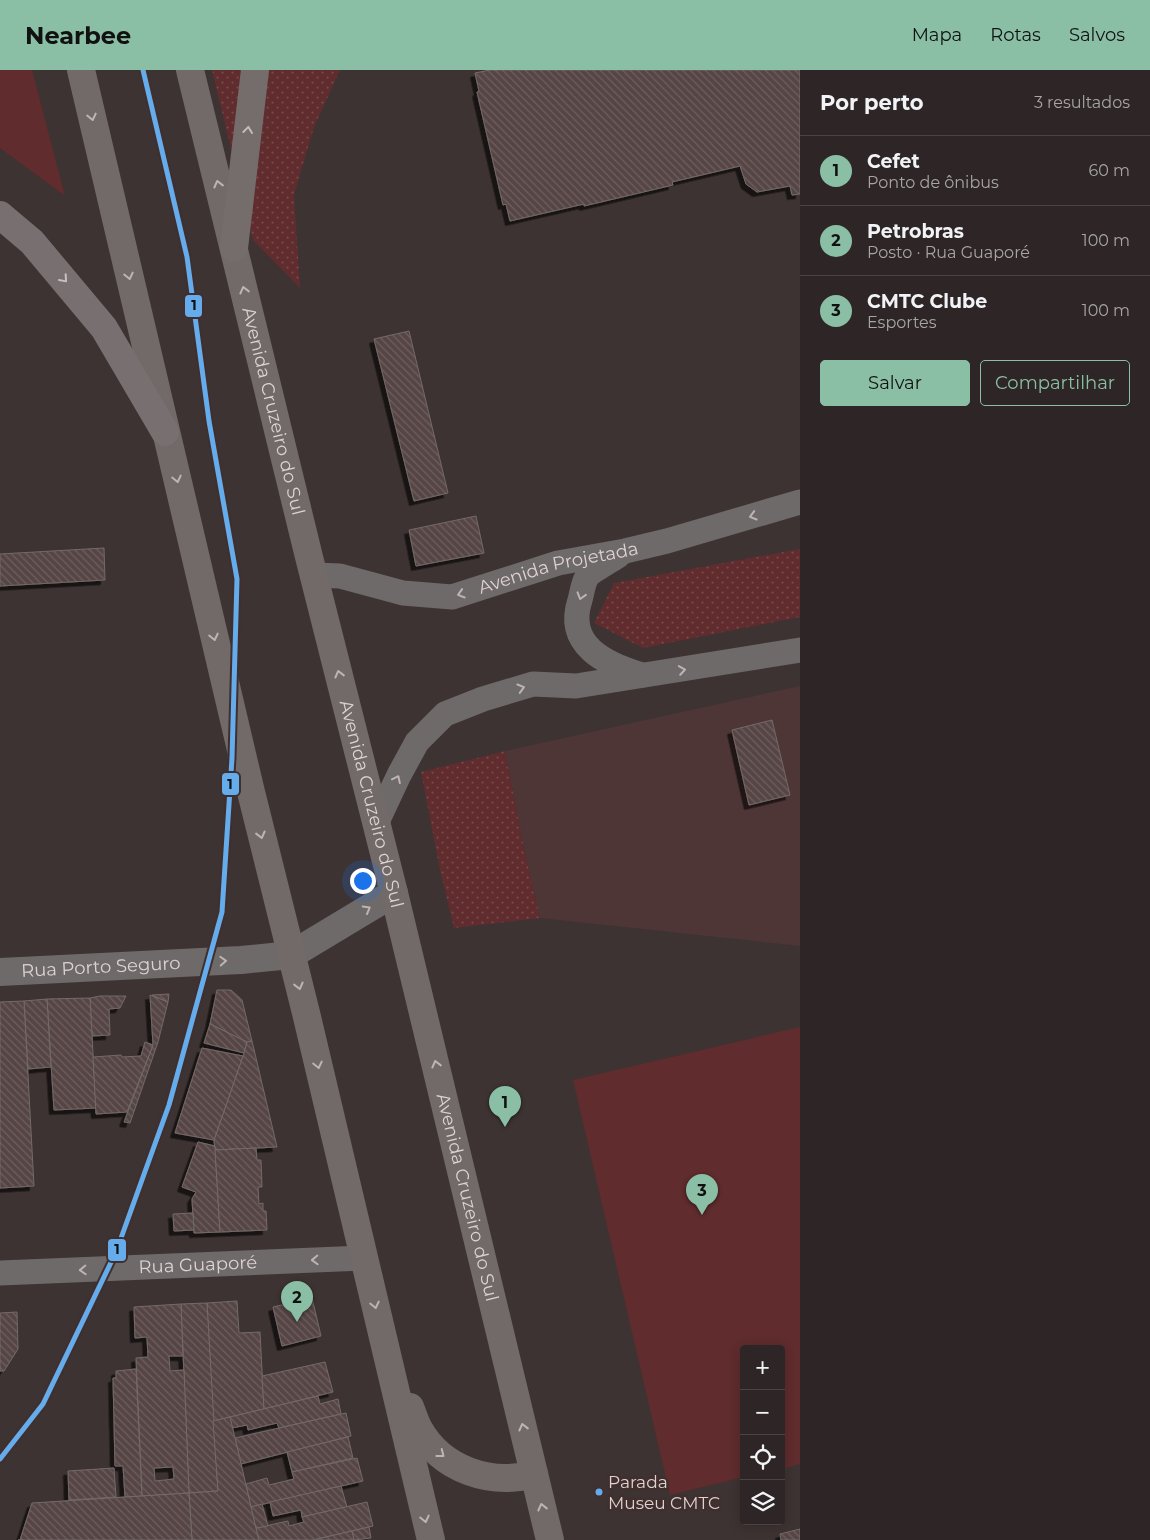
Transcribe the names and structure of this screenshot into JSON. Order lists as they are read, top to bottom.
{
  "streets": {
    "main road": ["Avenida Cruzeiro do Sul"],
    "street": ["Avenida Projetada", "Rua Porto Seguro", "Rua Guaporé"]
  },
  "crossings": [
    ["Avenida Cruzeiro do Sul", "Avenida Projetada"],
    ["Avenida Cruzeiro do Sul", "Rua Porto Seguro"]
  ],
  "one_way": ["Rua Porto Seguro", "Rua Guaporé"],
  "places": ["Parada Museu CMTC"],
  "lines": ["transit line 1"],
  "page": {
    "header": "Nearbee",
    "nav": ["Mapa", "Rotas", "Salvos"],
    "heading": ["Por perto", "3 resultados"],
    "list": [
      {
        "mark": "1",
        "name": "Cefet",
        "note": "Ponto de ônibus",
        "value": "60 m"
      },
      {
        "mark": "2",
        "name": "Petrobras",
        "note": "Posto · Rua Guaporé",
        "value": "100 m"
      },
      {
        "mark": "3",
        "name": "CMTC Clube",
        "note": "Esportes",
        "value": "100 m"
      }
    ],
    "buttons": ["Salvar", "Compartilhar"],
    "pins": ["1", "3", "2"],
    "map_buttons": ["+", "−"]
  }
}
